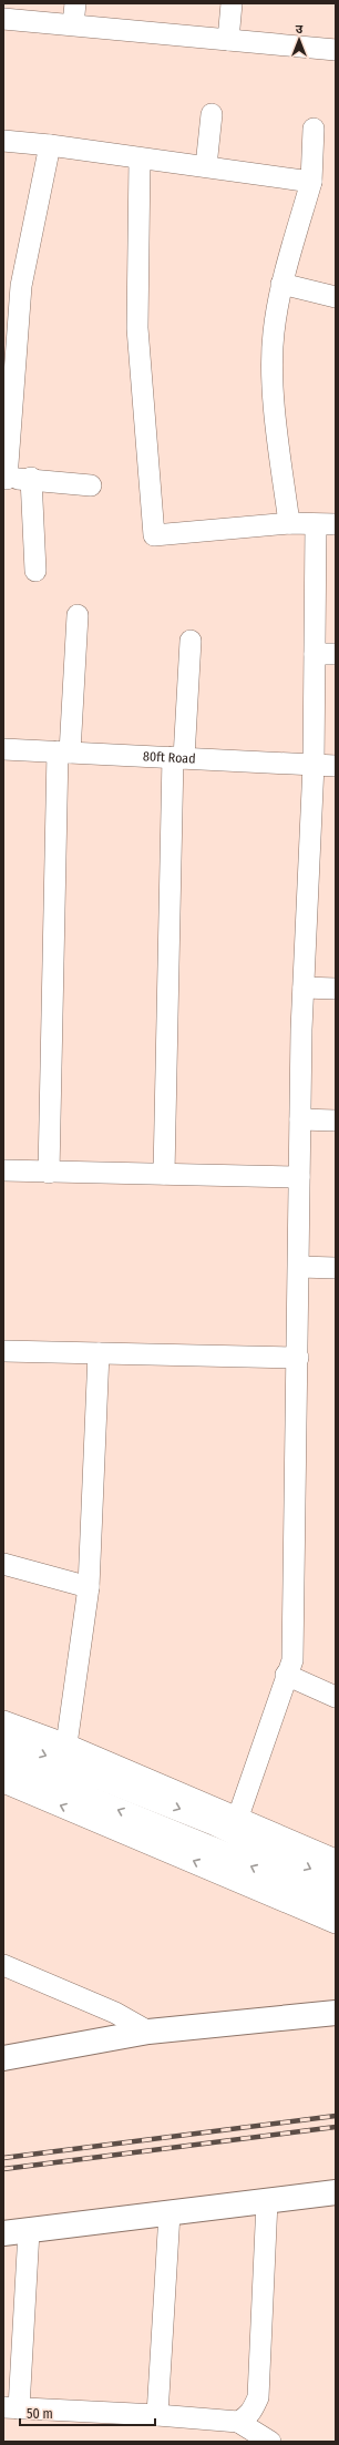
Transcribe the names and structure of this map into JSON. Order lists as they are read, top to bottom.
{
  "streets": {
    "street": ["80ft Road"]
  },
  "scale_bar": "50 m",
  "north": "top"
}
